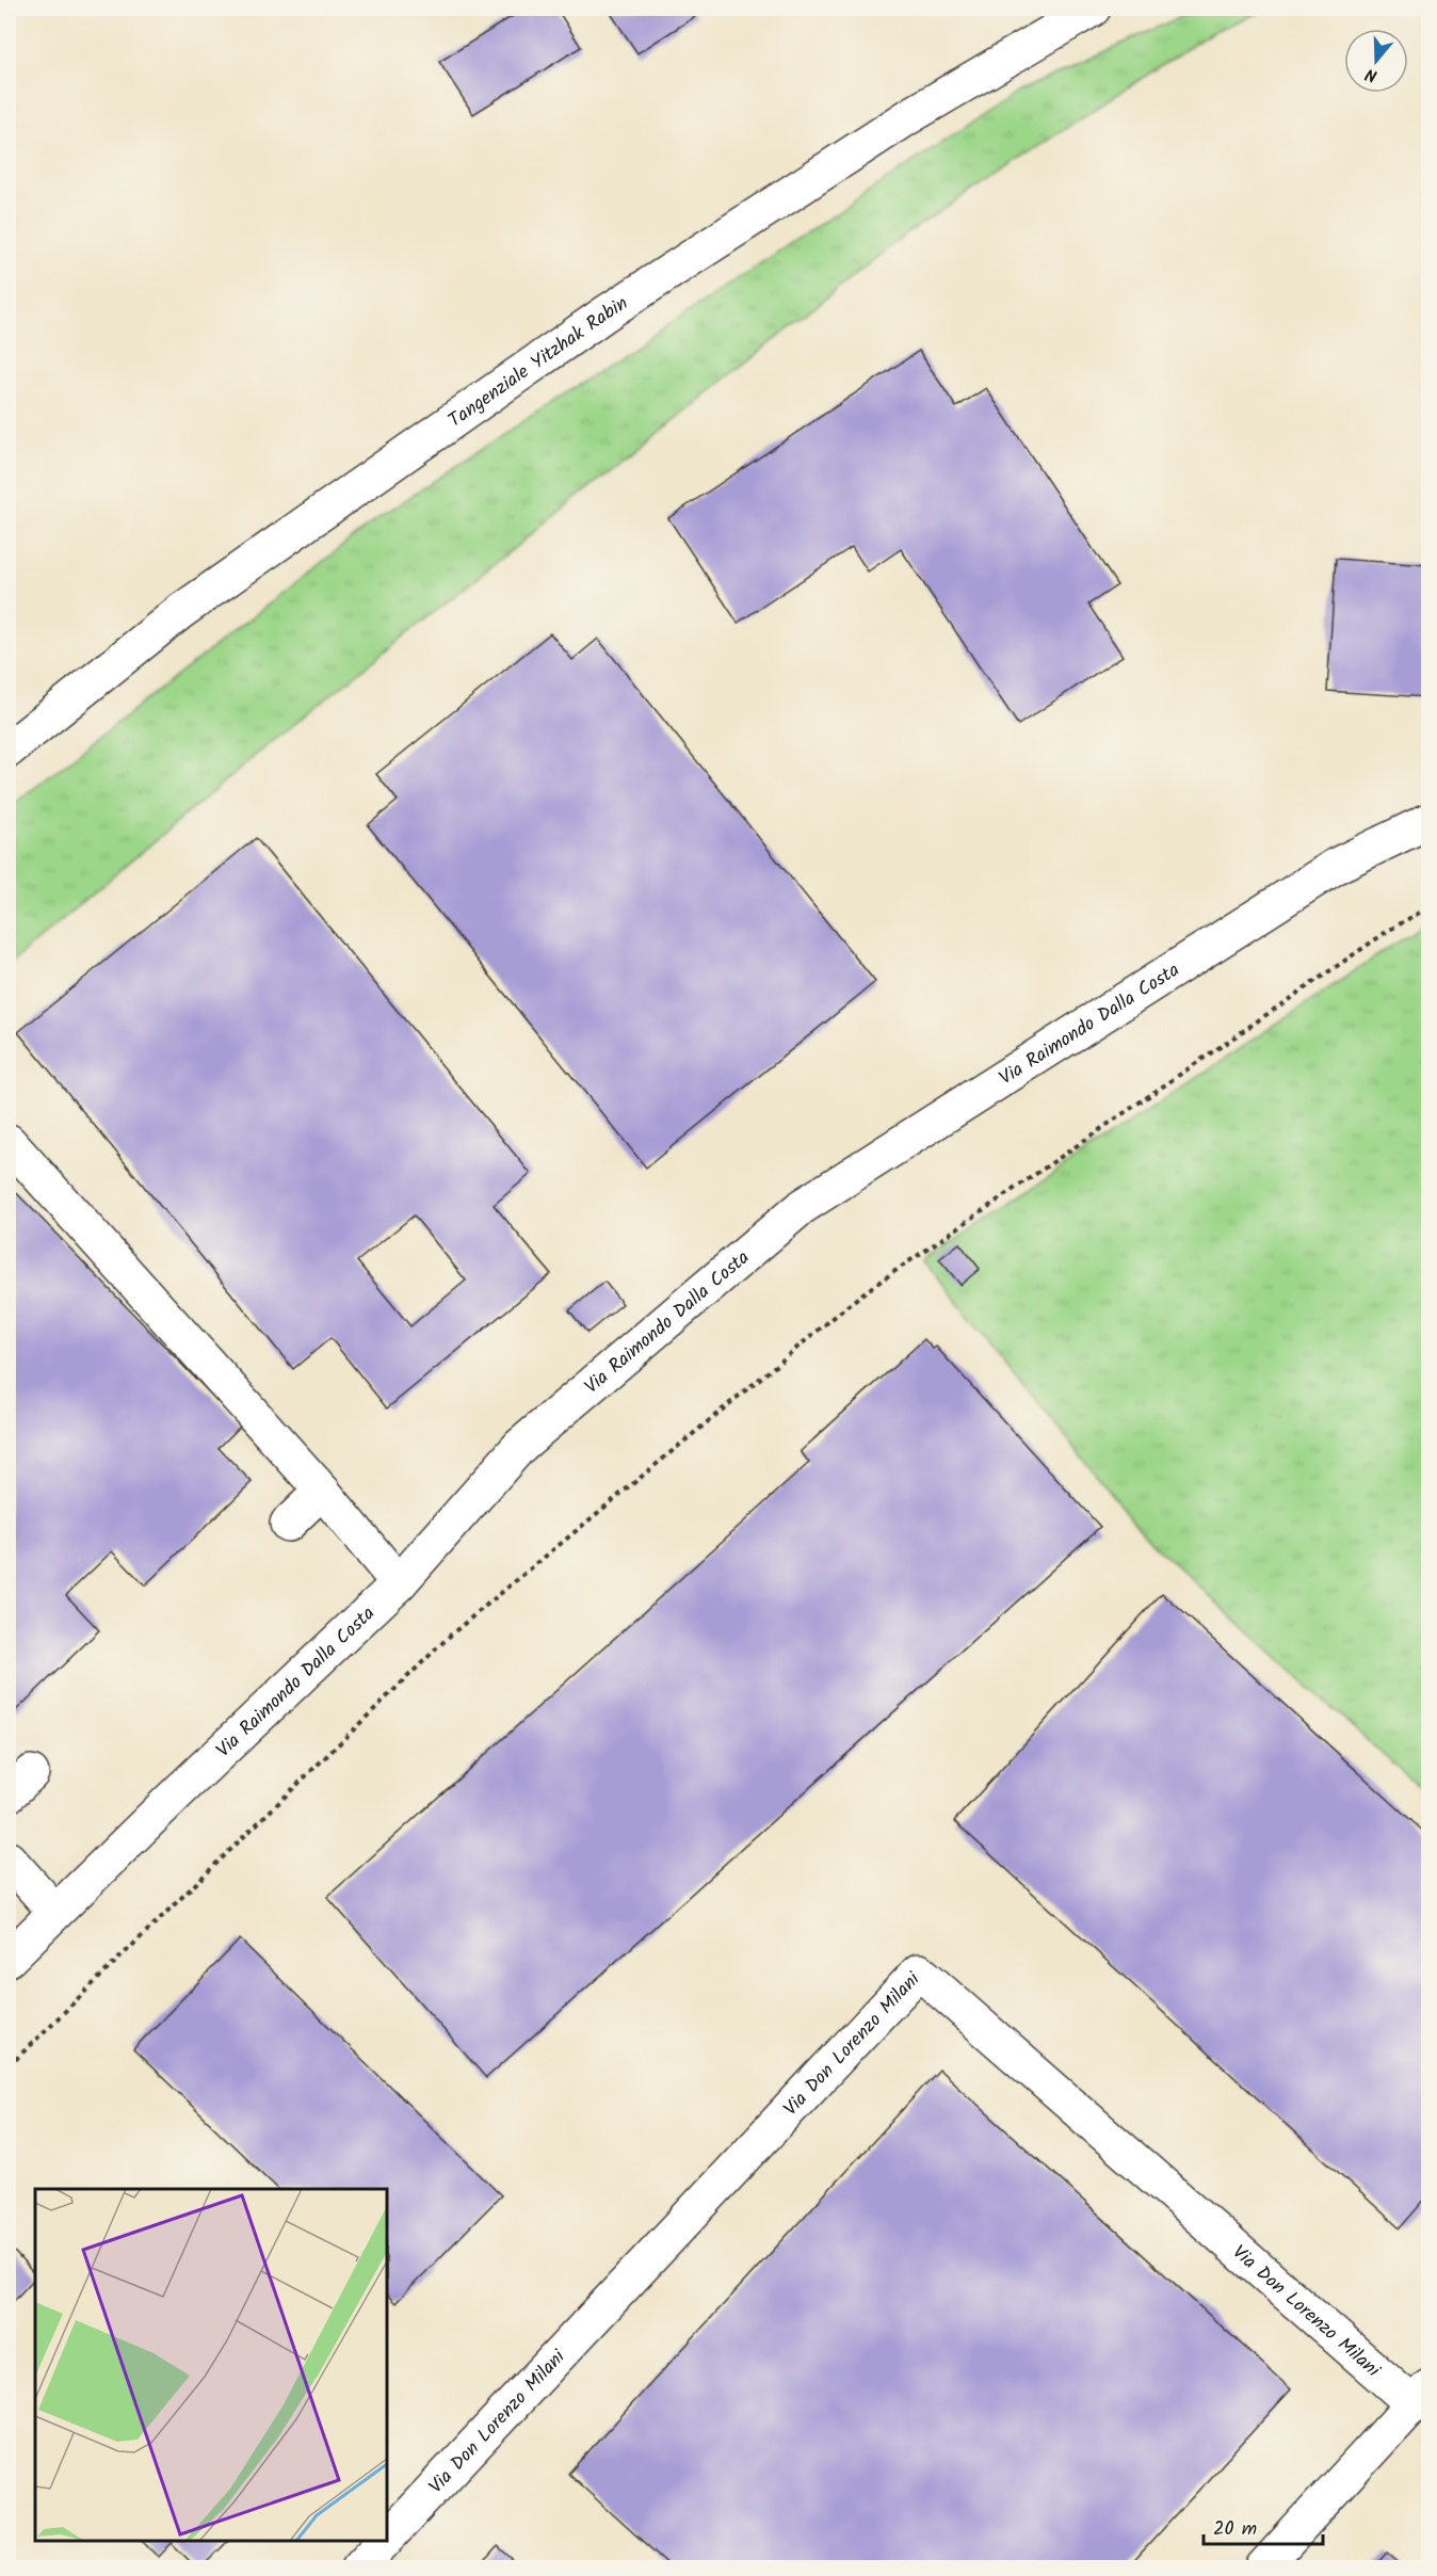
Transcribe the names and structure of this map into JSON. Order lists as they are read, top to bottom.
{
  "streets": {
    "street": ["Tangenziale Yitzhak Rabin", "Via Raimondo Dalla Costa", "Via Don Lorenzo Milani"]
  },
  "scale_bar": "20 m",
  "north": "bottom"
}
